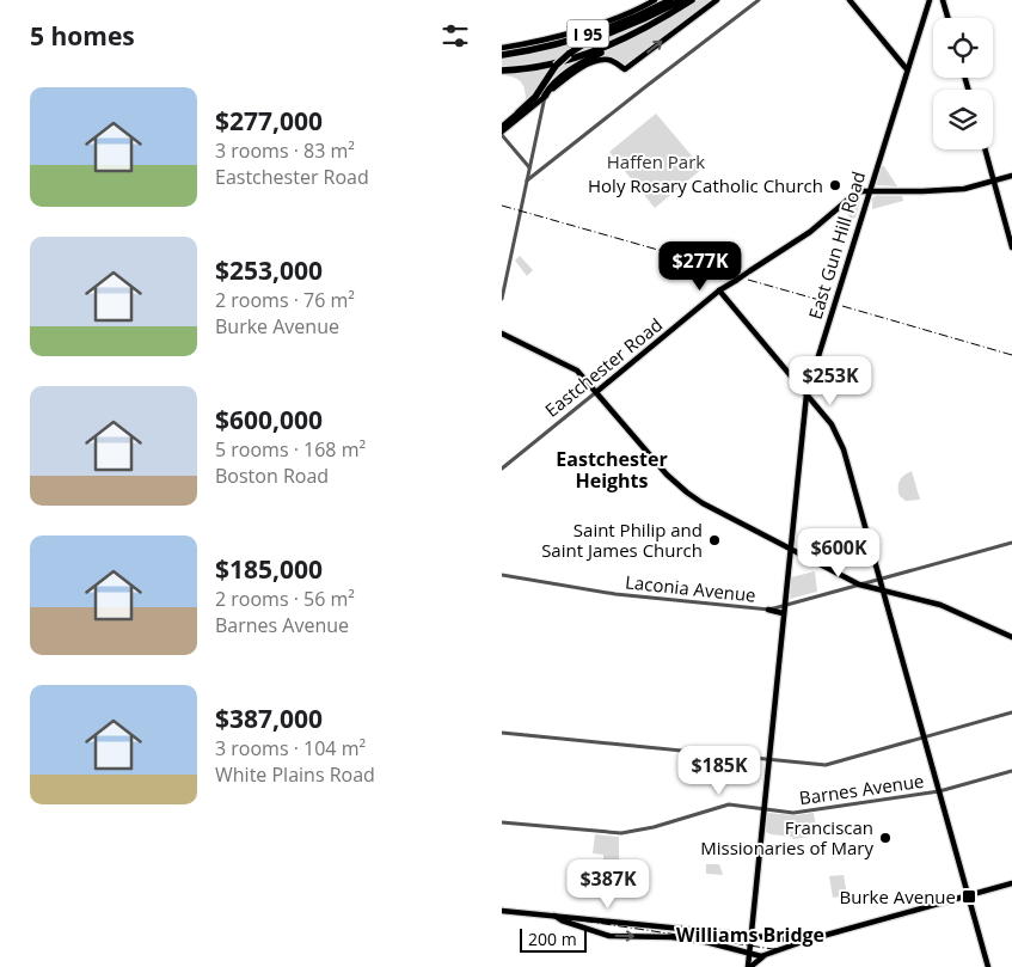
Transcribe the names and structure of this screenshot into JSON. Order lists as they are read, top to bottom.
{
  "streets": {
    "highway": ["I 95"],
    "main road": ["East Gun Hill Road", "Eastchester Road"],
    "street": ["Laconia Avenue", "Barnes Avenue"]
  },
  "crossings": [
    ["East Gun Hill Road", "Eastchester Road"],
    ["East Gun Hill Road", "Barnes Avenue"]
  ],
  "districts": ["Eastchester Heights", "Williams Bridge"],
  "parks": ["Haffen Park"],
  "places": {
    "other": ["Holy Rosary Catholic Church", "Saint Philip and Saint James Church", "Franciscan Missionaries of Mary"],
    "transit": ["Burke Avenue"]
  },
  "scale_bar": "200 m",
  "page": {
    "heading": "5 homes",
    "list": [
      {
        "name": "$277,000",
        "note": "3 rooms · 83 m² · Eastchester Road"
      },
      {
        "name": "$253,000",
        "note": "2 rooms · 76 m² · Burke Avenue"
      },
      {
        "name": "$600,000",
        "note": "5 rooms · 168 m² · Boston Road"
      },
      {
        "name": "$185,000",
        "note": "2 rooms · 56 m² · Barnes Avenue"
      },
      {
        "name": "$387,000",
        "note": "3 rooms · 104 m² · White Plains Road"
      }
    ],
    "price": [
      "$277K",
      "$253K",
      "$600K",
      "$185K",
      "$387K"
    ],
    "scale": "200 m"
  }
}
